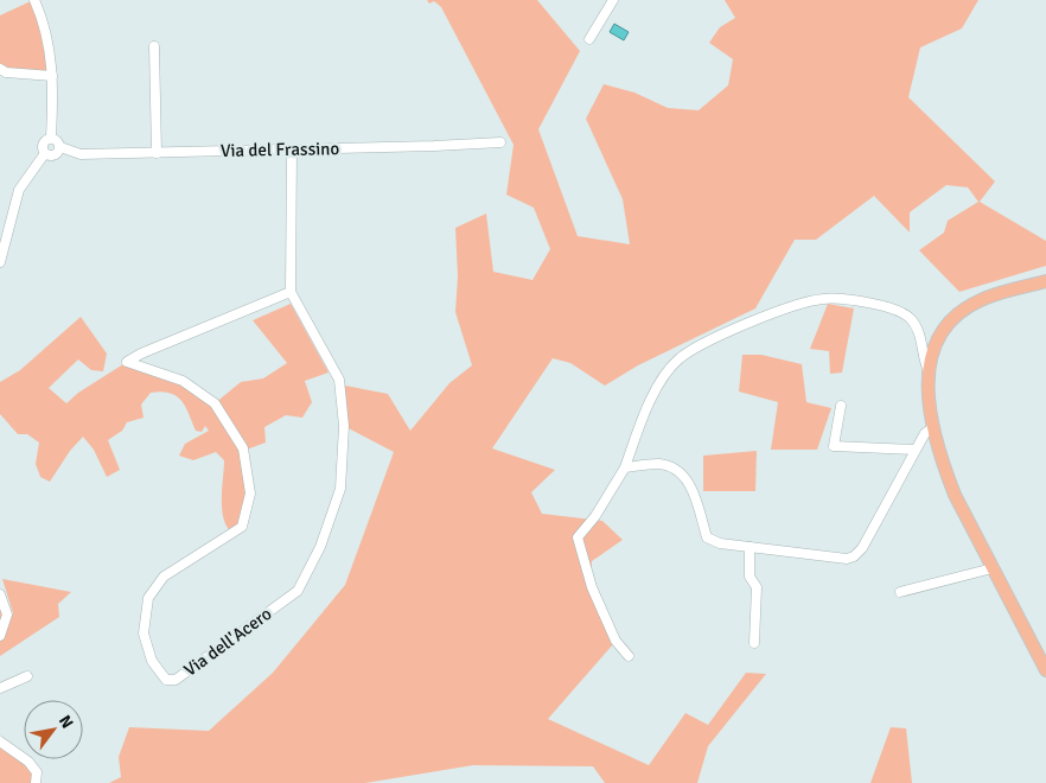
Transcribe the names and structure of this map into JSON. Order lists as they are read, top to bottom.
{
  "streets": {
    "street": ["Via del Frassino", "Via dell'Acero"]
  },
  "crossings": [
    ["Via del Frassino", "Via dell'Acero"]
  ],
  "north": "top right"
}
